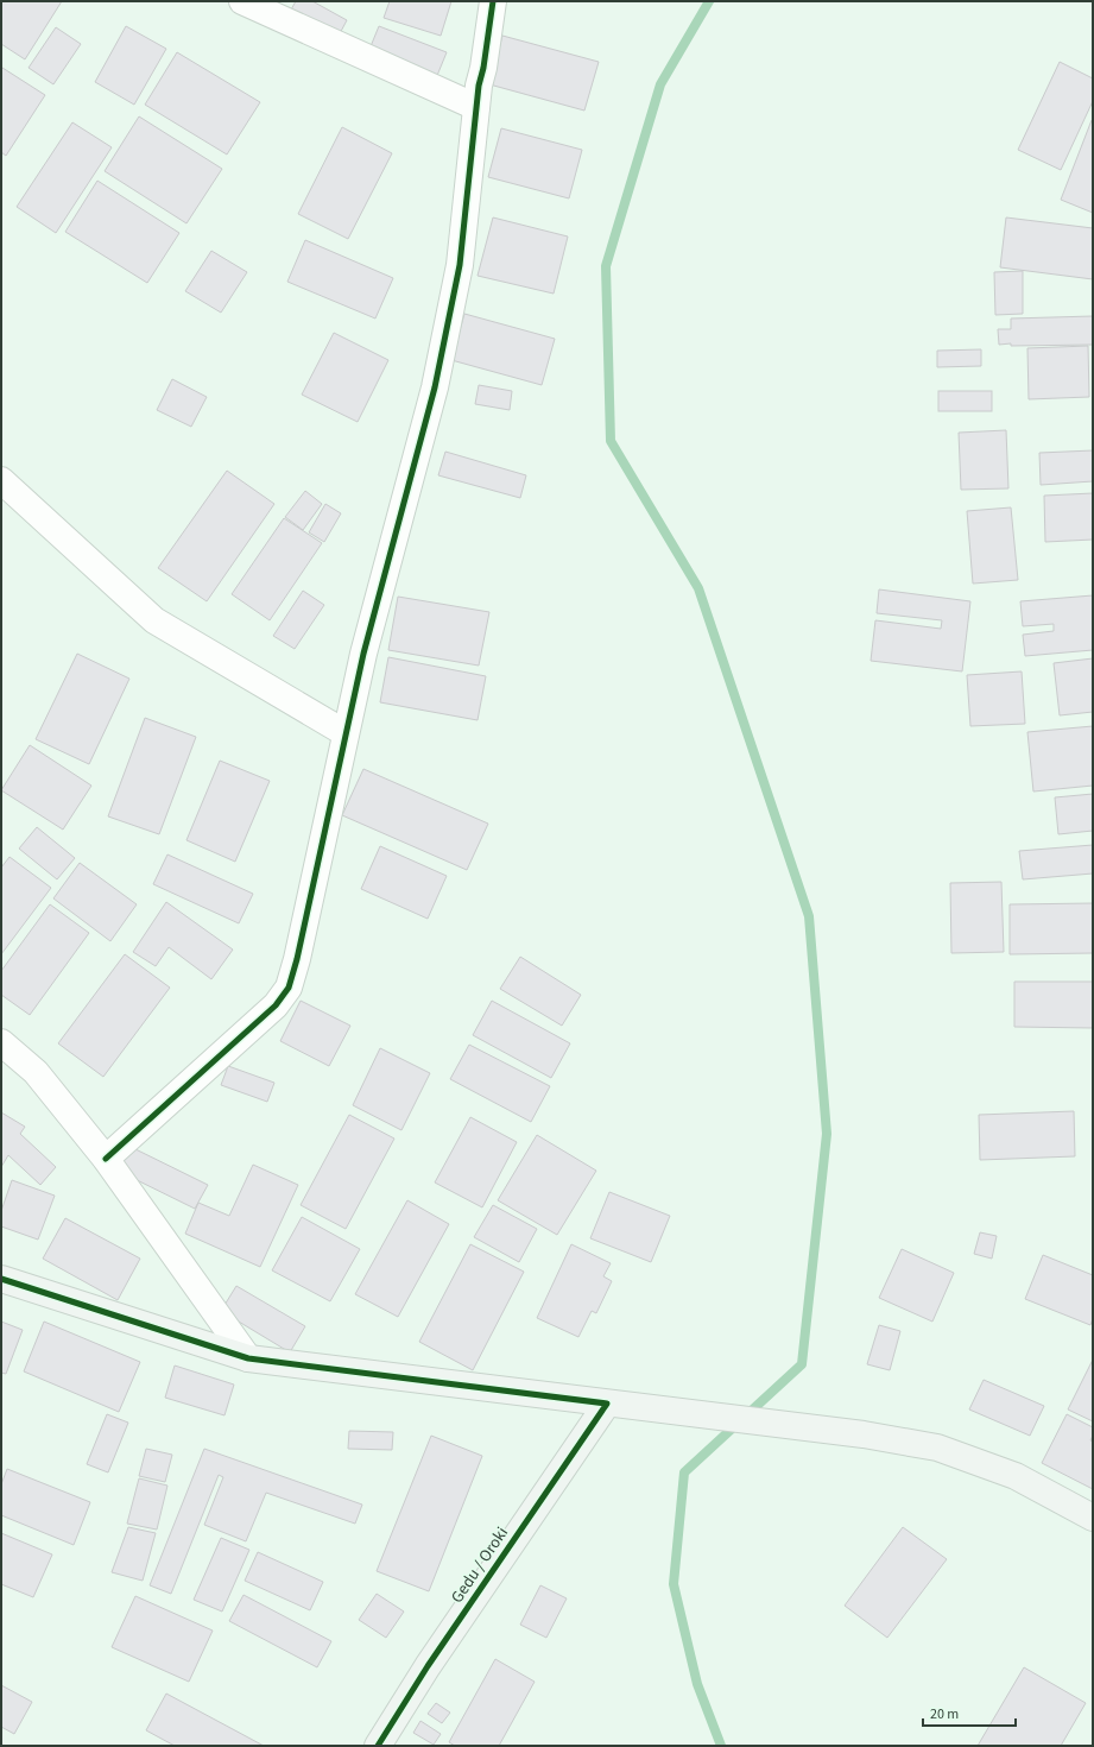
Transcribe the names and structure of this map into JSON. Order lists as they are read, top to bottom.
{
  "streets": {
    "street": ["Gedu / Oroki"]
  },
  "scale_bar": "20 m"
}
